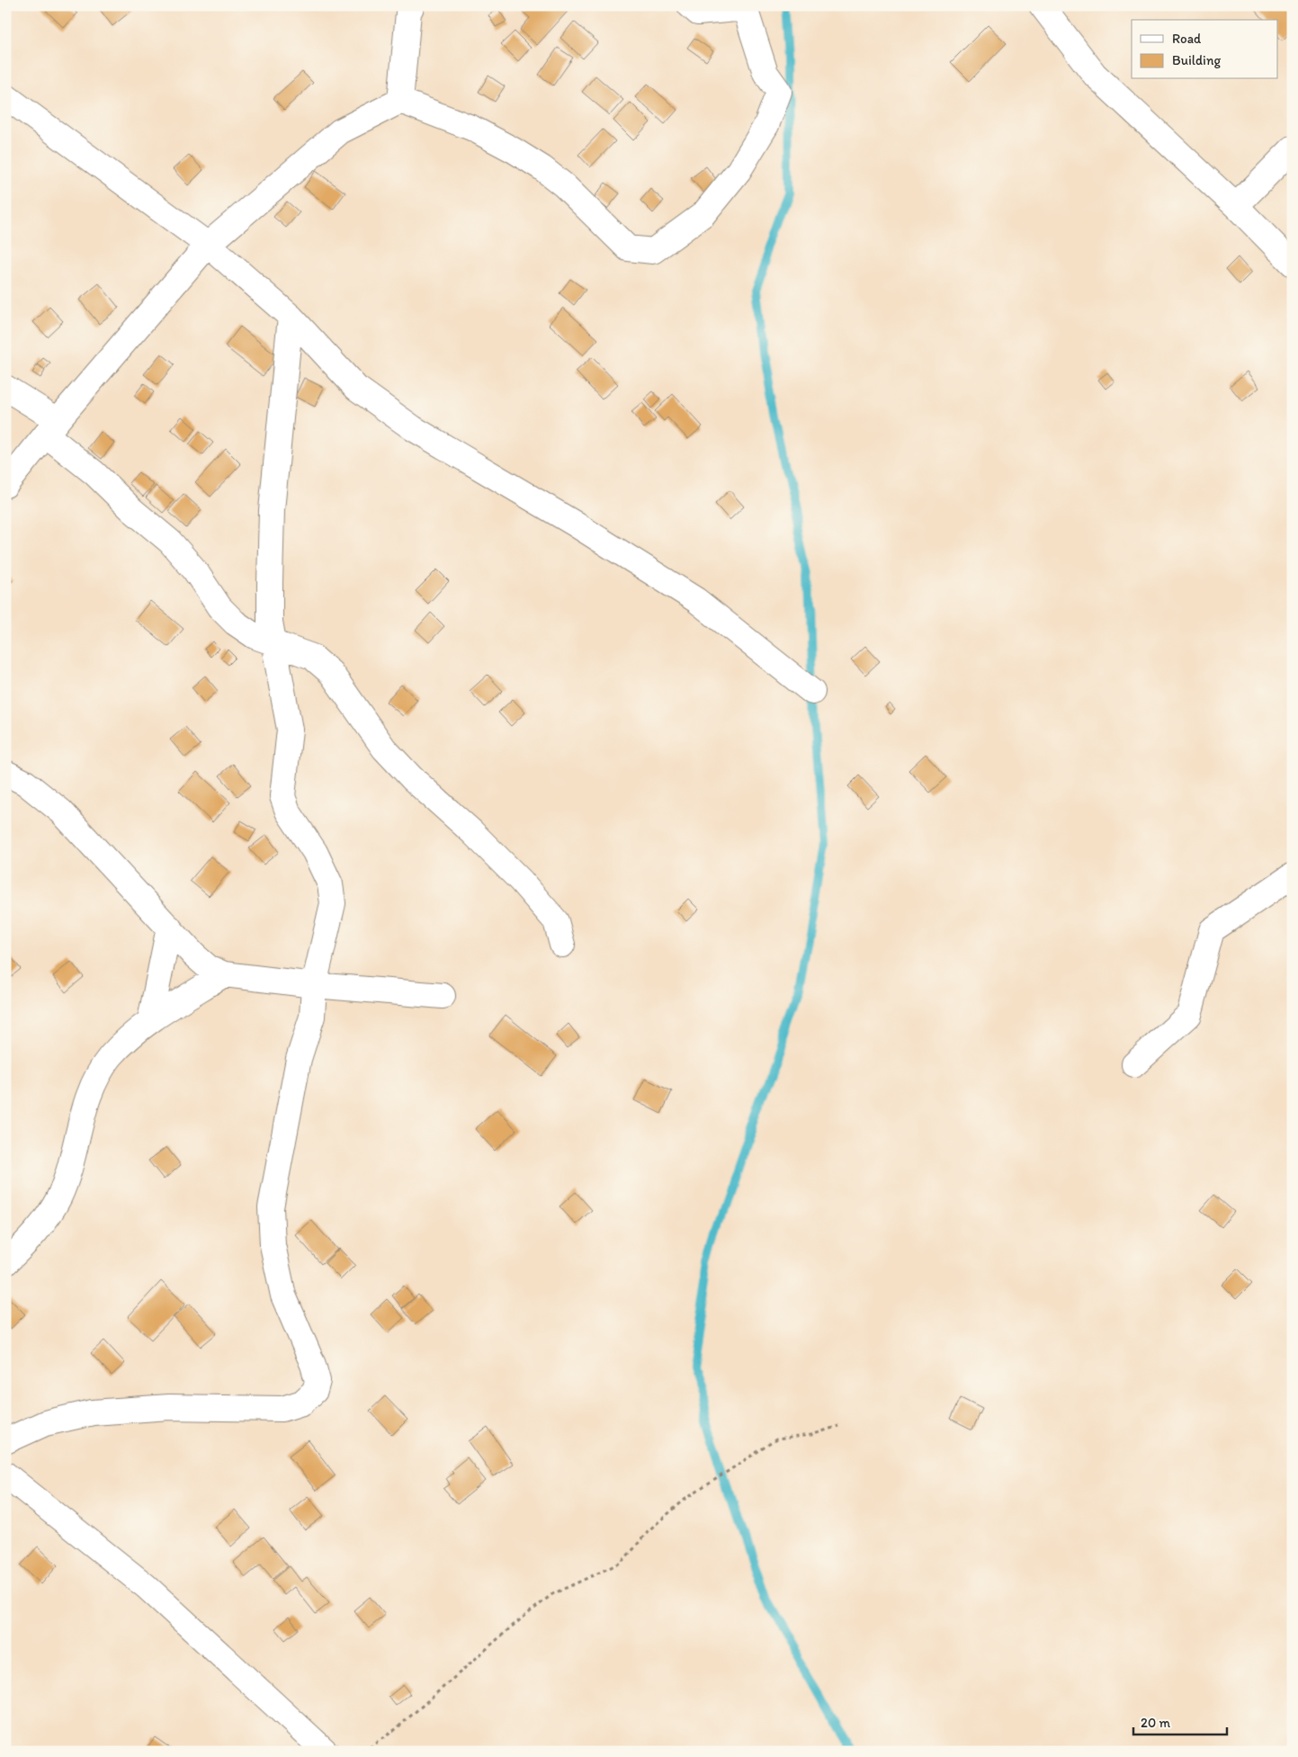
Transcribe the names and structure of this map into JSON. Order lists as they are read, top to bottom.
{
  "legend": ["Road", "Building"],
  "scale_bar": "20 m"
}
